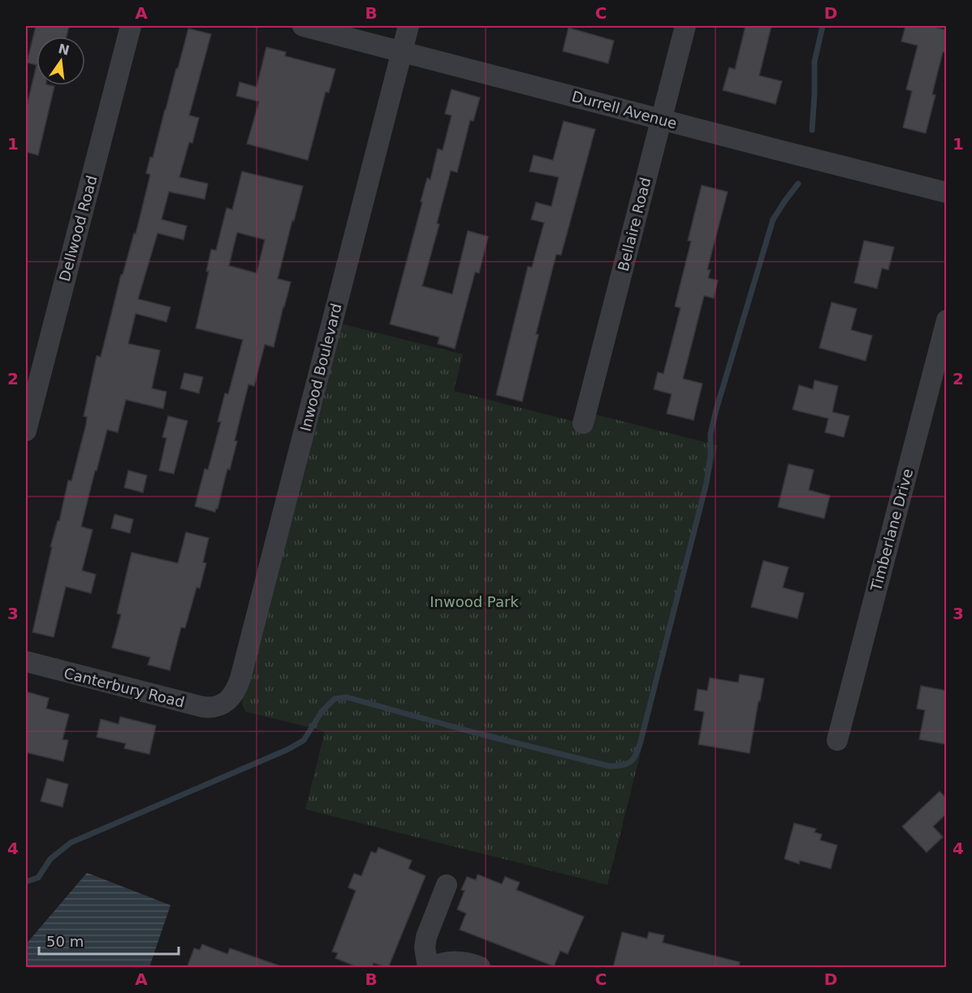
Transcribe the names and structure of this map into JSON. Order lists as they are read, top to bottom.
{
  "streets": {
    "street": [
      "Durrell Avenue",
      "Bellaire Road",
      "Dellwood Road",
      "Inwood Boulevard",
      "Timberlane Drive",
      "Canterbury Road"
    ]
  },
  "crossings": [
    ["Durrell Avenue", "Bellaire Road"],
    ["Durrell Avenue", "Inwood Boulevard"],
    ["Inwood Boulevard", "Canterbury Road"]
  ],
  "parks": ["Inwood Park"],
  "scale_bar": "50 m",
  "north": "top",
  "grid": {
    "columns": [
      "A",
      "B",
      "C",
      "D"
    ],
    "rows": [
      "1",
      "2",
      "3",
      "4"
    ]
  }
}
